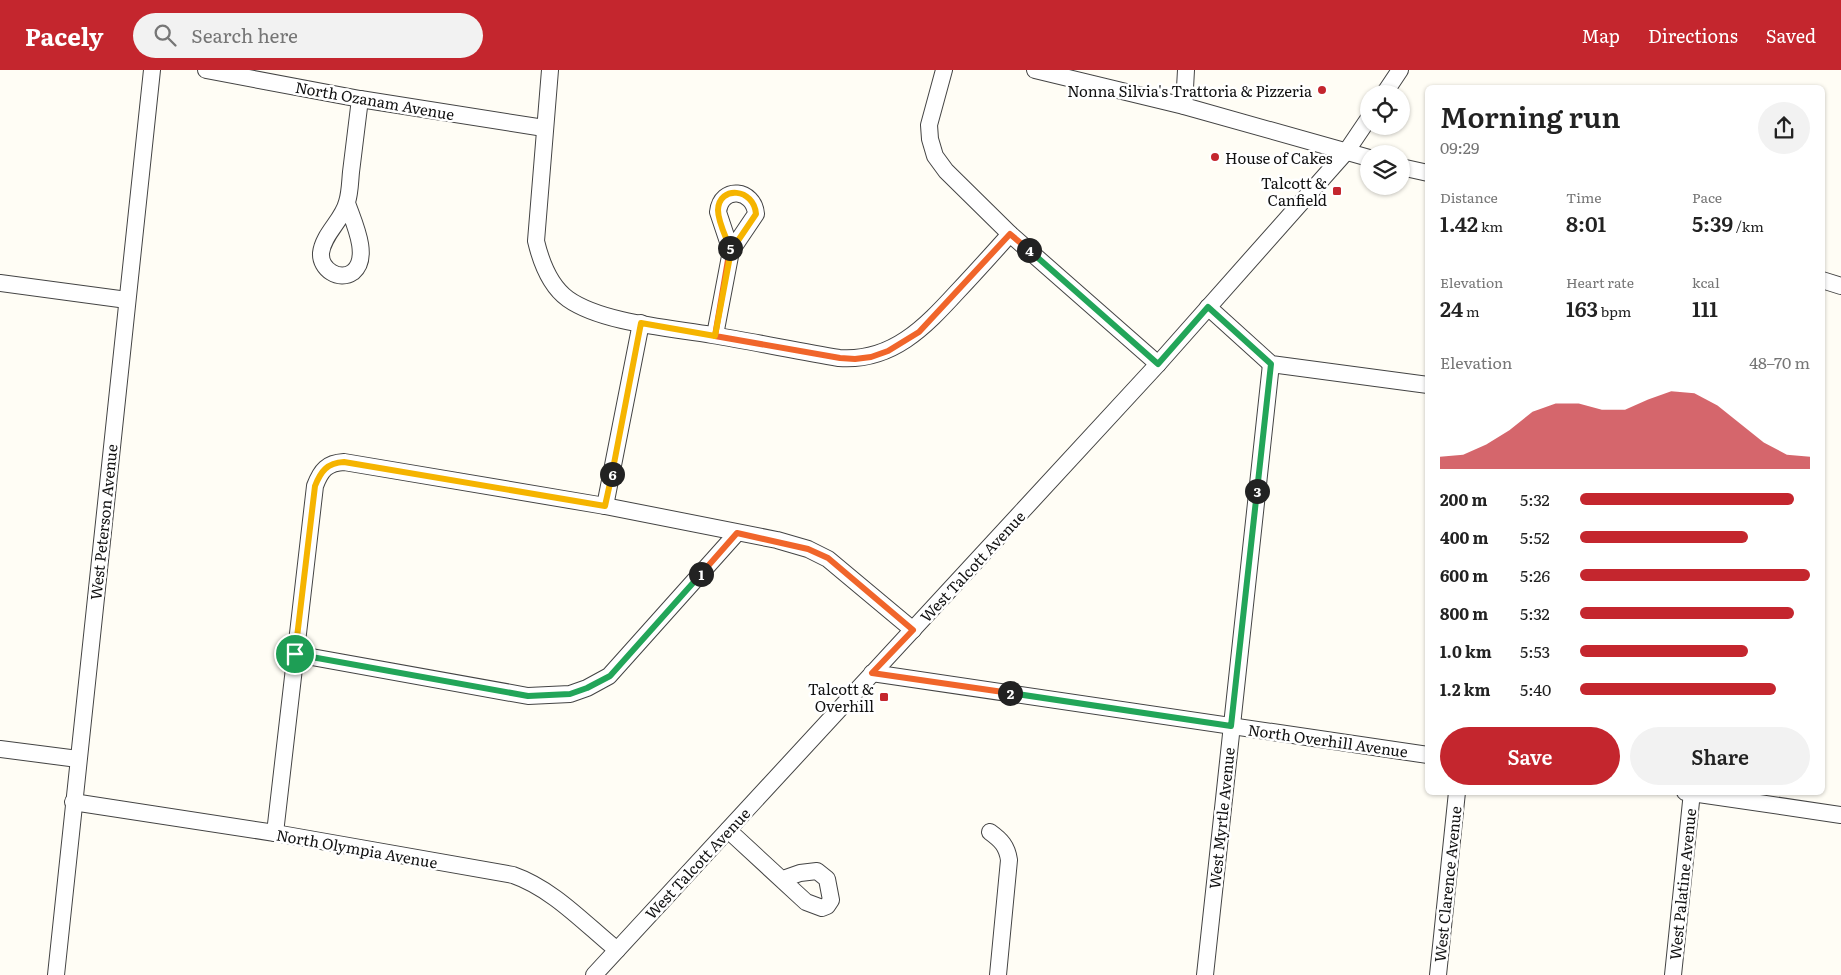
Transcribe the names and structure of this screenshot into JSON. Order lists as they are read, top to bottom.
{
  "streets": {
    "street": [
      "North Ozanam Avenue",
      "West Peterson Avenue",
      "West Talcott Avenue",
      "North Overhill Avenue",
      "West Myrtle Avenue",
      "North Olympia Avenue",
      "West Clarence Avenue",
      "West Palatine Avenue"
    ]
  },
  "crossings": [
    ["West Peterson Avenue", "North Olympia Avenue"],
    ["West Talcott Avenue", "North Overhill Avenue"],
    ["West Talcott Avenue", "North Olympia Avenue"],
    ["North Overhill Avenue", "West Myrtle Avenue"]
  ],
  "places": {
    "other": ["Nonna Silvia's Trattoria & Pizzeria", "House of Cakes"],
    "transit": ["Talcott & Canfield", "Talcott & Overhill"]
  },
  "page": {
    "header": "Pacely",
    "search": "Search here",
    "nav": ["Map", "Directions", "Saved"],
    "heading": ["Morning run", "09:29"],
    "stats": [
      ["Distance", "1.42 km"],
      ["Time", "8:01"],
      ["Pace", "5:39 /km"],
      ["Elevation", "24 m"],
      ["Heart rate", "163 bpm"],
      ["kcal", "111"]
    ],
    "pins": [
      "5",
      "4",
      "6",
      "3",
      "1",
      "2"
    ],
    "chart": ["Elevation", "48–70 m"],
    "list": [
      {
        "name": "200 m",
        "note": "5:32"
      },
      {
        "name": "400 m",
        "note": "5:52"
      },
      {
        "name": "600 m",
        "note": "5:26"
      },
      {
        "name": "800 m",
        "note": "5:32"
      },
      {
        "name": "1.0 km",
        "note": "5:53"
      },
      {
        "name": "1.2 km",
        "note": "5:40"
      }
    ],
    "buttons": ["Save", "Share"]
  }
}
